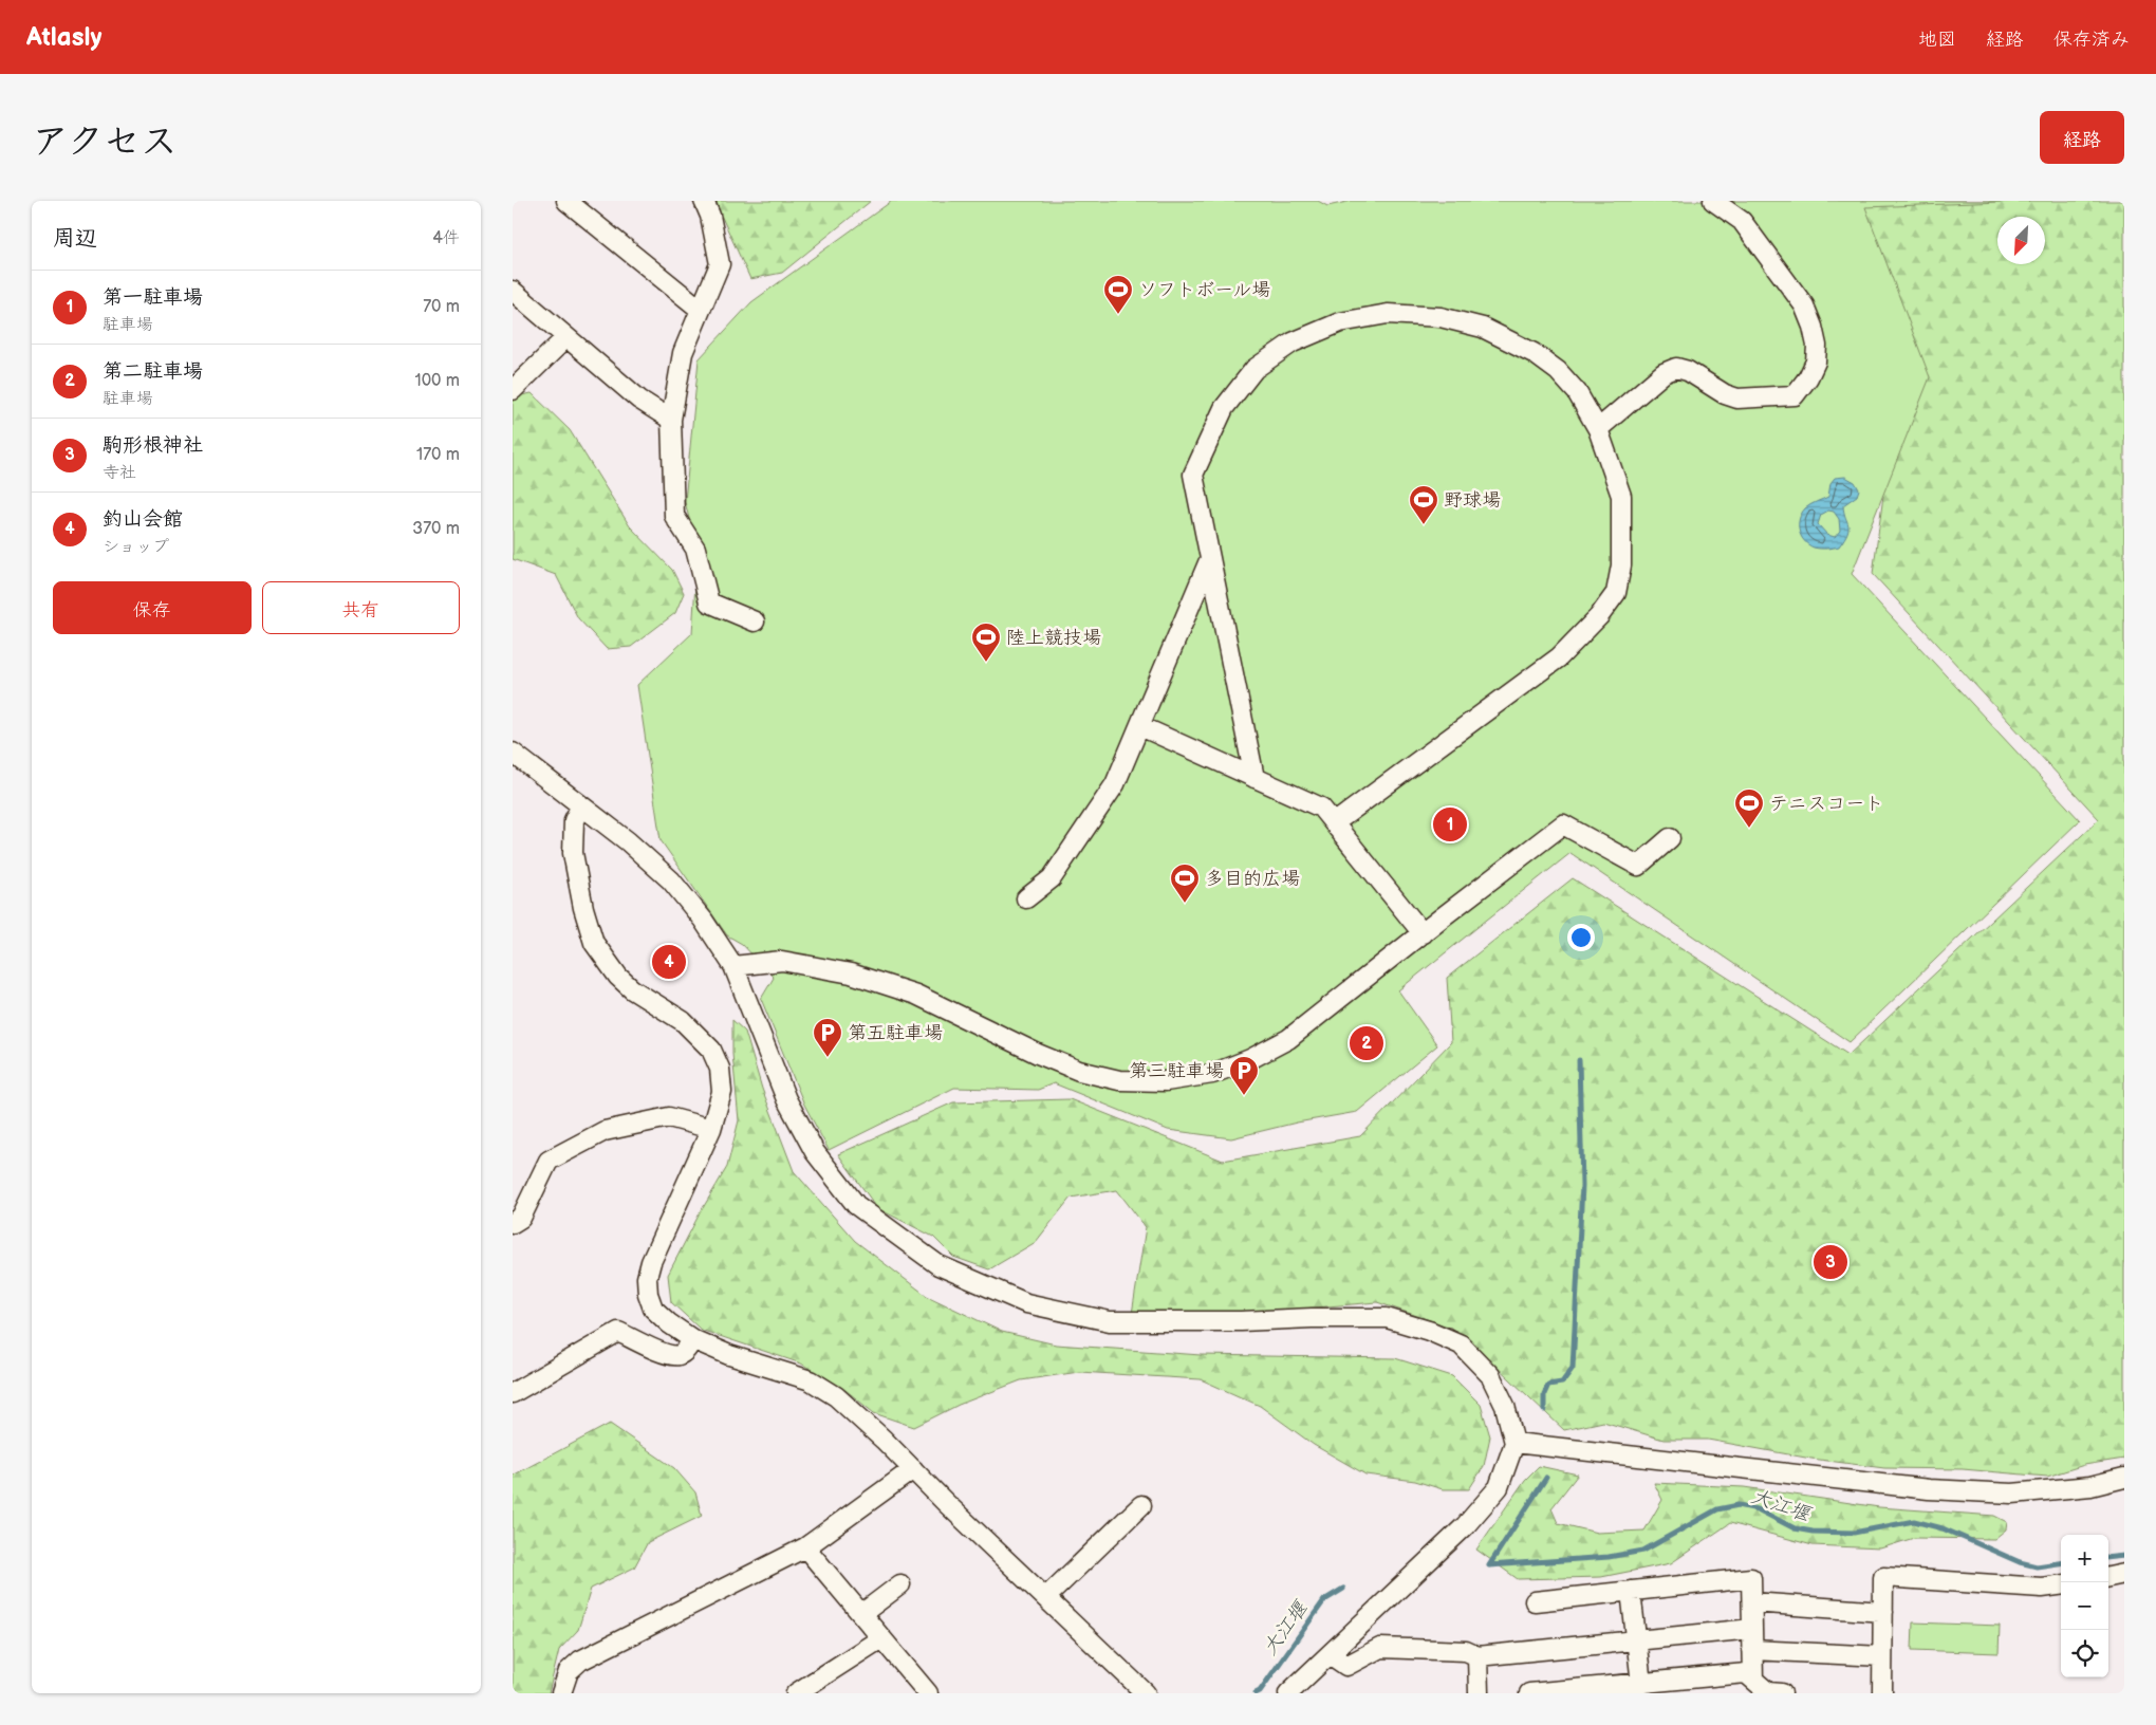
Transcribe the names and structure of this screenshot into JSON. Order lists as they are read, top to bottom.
{
  "water": ["大江堰"],
  "places": {
    "sports": [
      "ソフトボール場",
      "野球場",
      "陸上競技場",
      "テニスコート",
      "多目的広場"
    ],
    "parking": ["第五駐車場", "第三駐車場"]
  },
  "north": "bottom left",
  "page": {
    "header": "Atlasly",
    "nav": ["地図", "経路", "保存済み"],
    "title": "アクセス",
    "buttons": [
      "経路",
      ["保存", "共有"]
    ],
    "heading": ["周辺", "4件"],
    "list": [
      {
        "mark": "1",
        "name": "第一駐車場",
        "note": "駐車場",
        "value": "70 m"
      },
      {
        "mark": "2",
        "name": "第二駐車場",
        "note": "駐車場",
        "value": "100 m"
      },
      {
        "mark": "3",
        "name": "駒形根神社",
        "note": "寺社",
        "value": "170 m"
      },
      {
        "mark": "4",
        "name": "釣山会館",
        "note": "ショップ",
        "value": "370 m"
      }
    ],
    "pins": [
      "1",
      "4",
      "2",
      "3"
    ],
    "map_buttons": ["+", "−"]
  }
}
